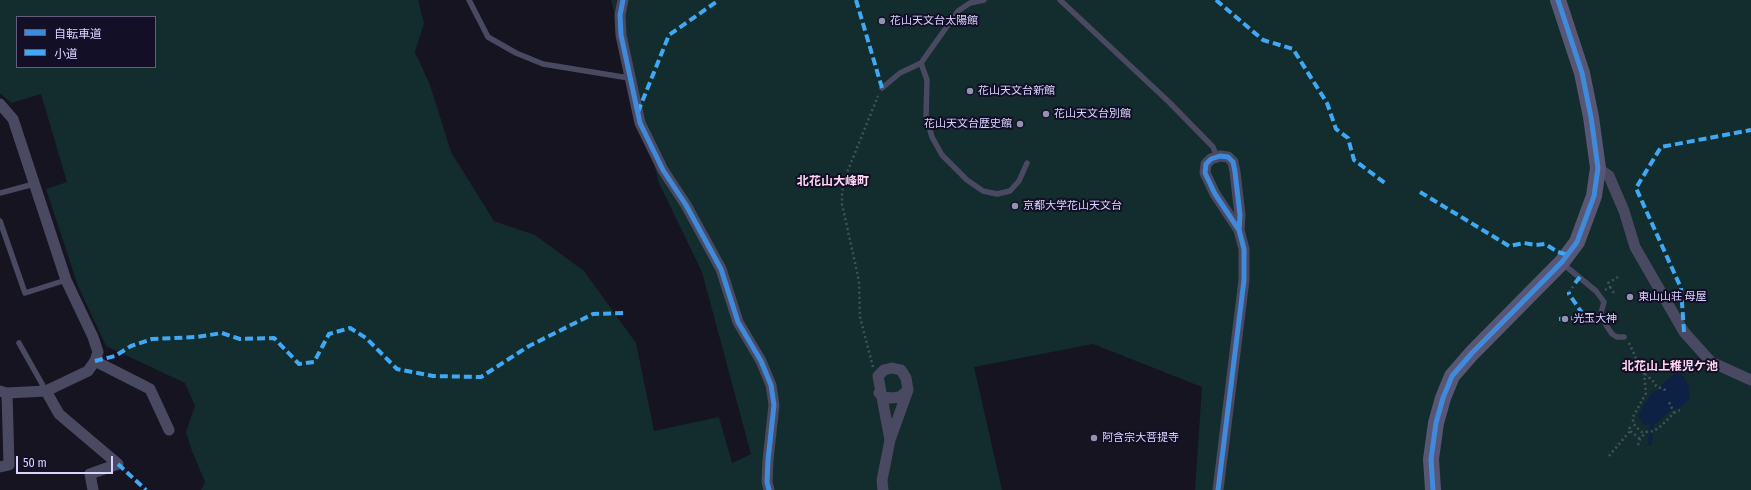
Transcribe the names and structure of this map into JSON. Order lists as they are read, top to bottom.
{
  "districts": ["北花山大峰町", "北花山上稚児ケ池"],
  "places": [
    "花山天文台太陽館",
    "花山天文台新館",
    "花山天文台別館",
    "花山天文台歴史館",
    "京都大学花山天文台",
    "東山山荘 母屋",
    "光玉大神",
    "阿含宗大菩提寺"
  ],
  "legend": ["自転車道", "小道"],
  "scale_bar": "50 m"
}
